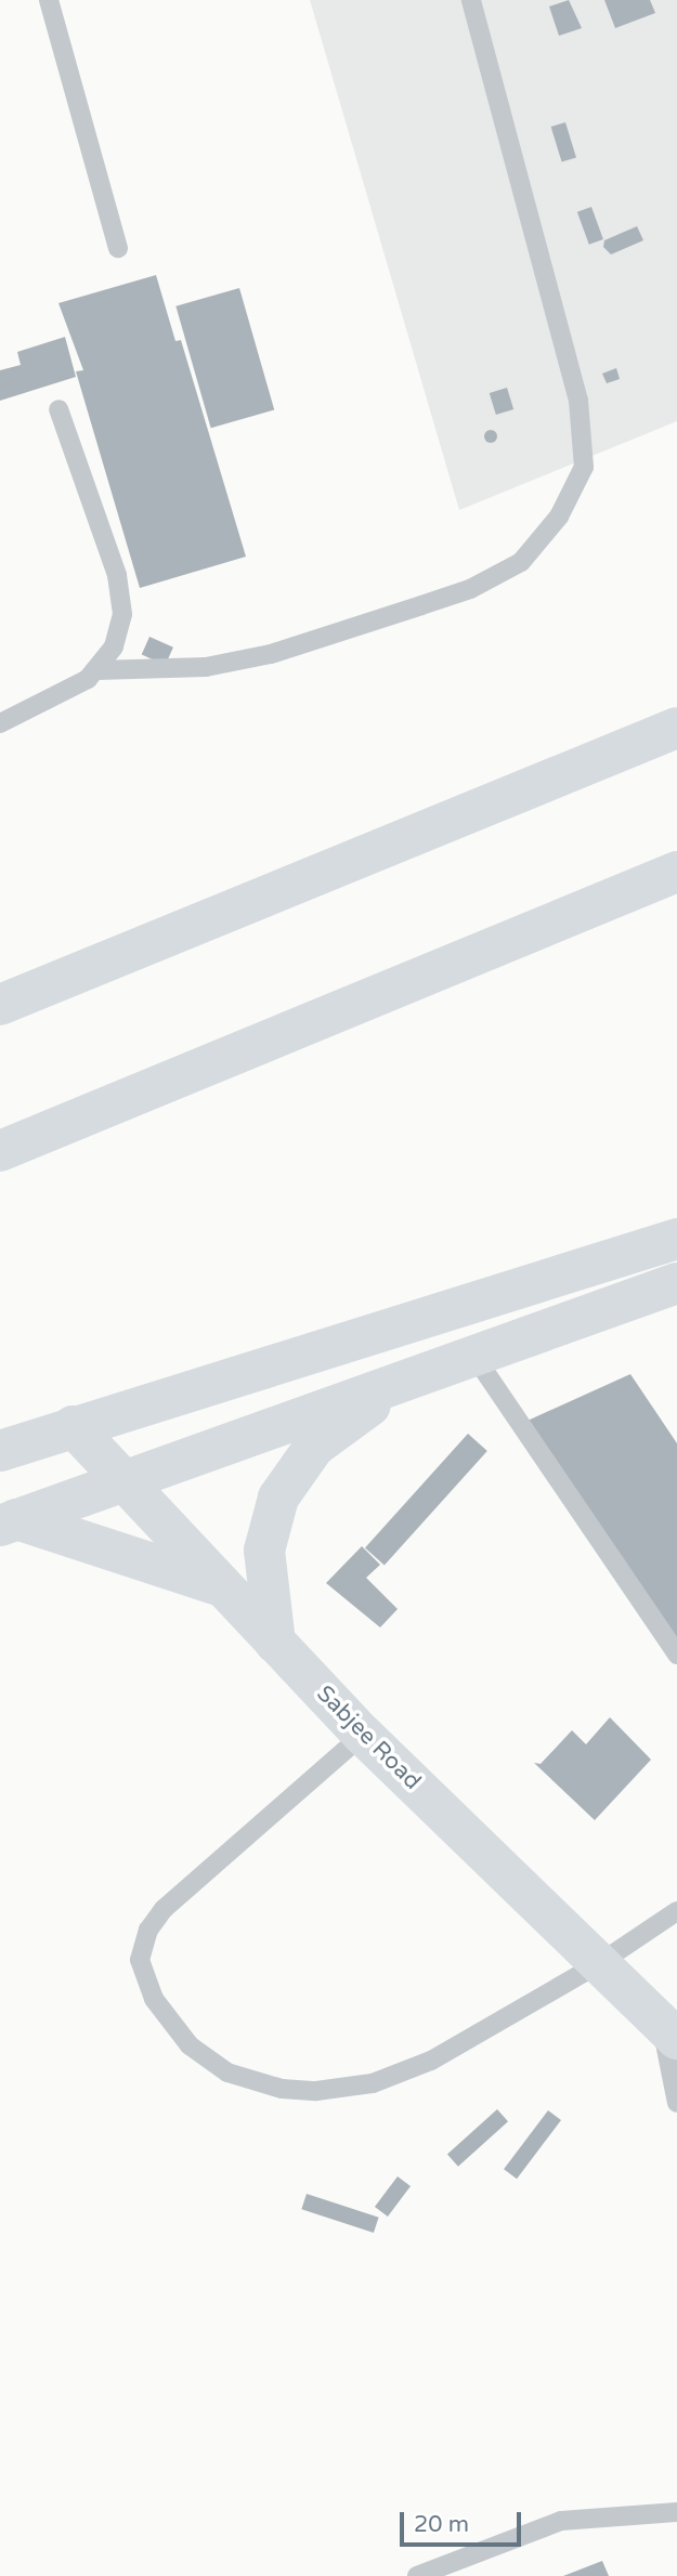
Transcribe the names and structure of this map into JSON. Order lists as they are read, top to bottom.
{
  "streets": {
    "main road": ["Sabjee Road"]
  },
  "scale_bar": "20 m"
}
